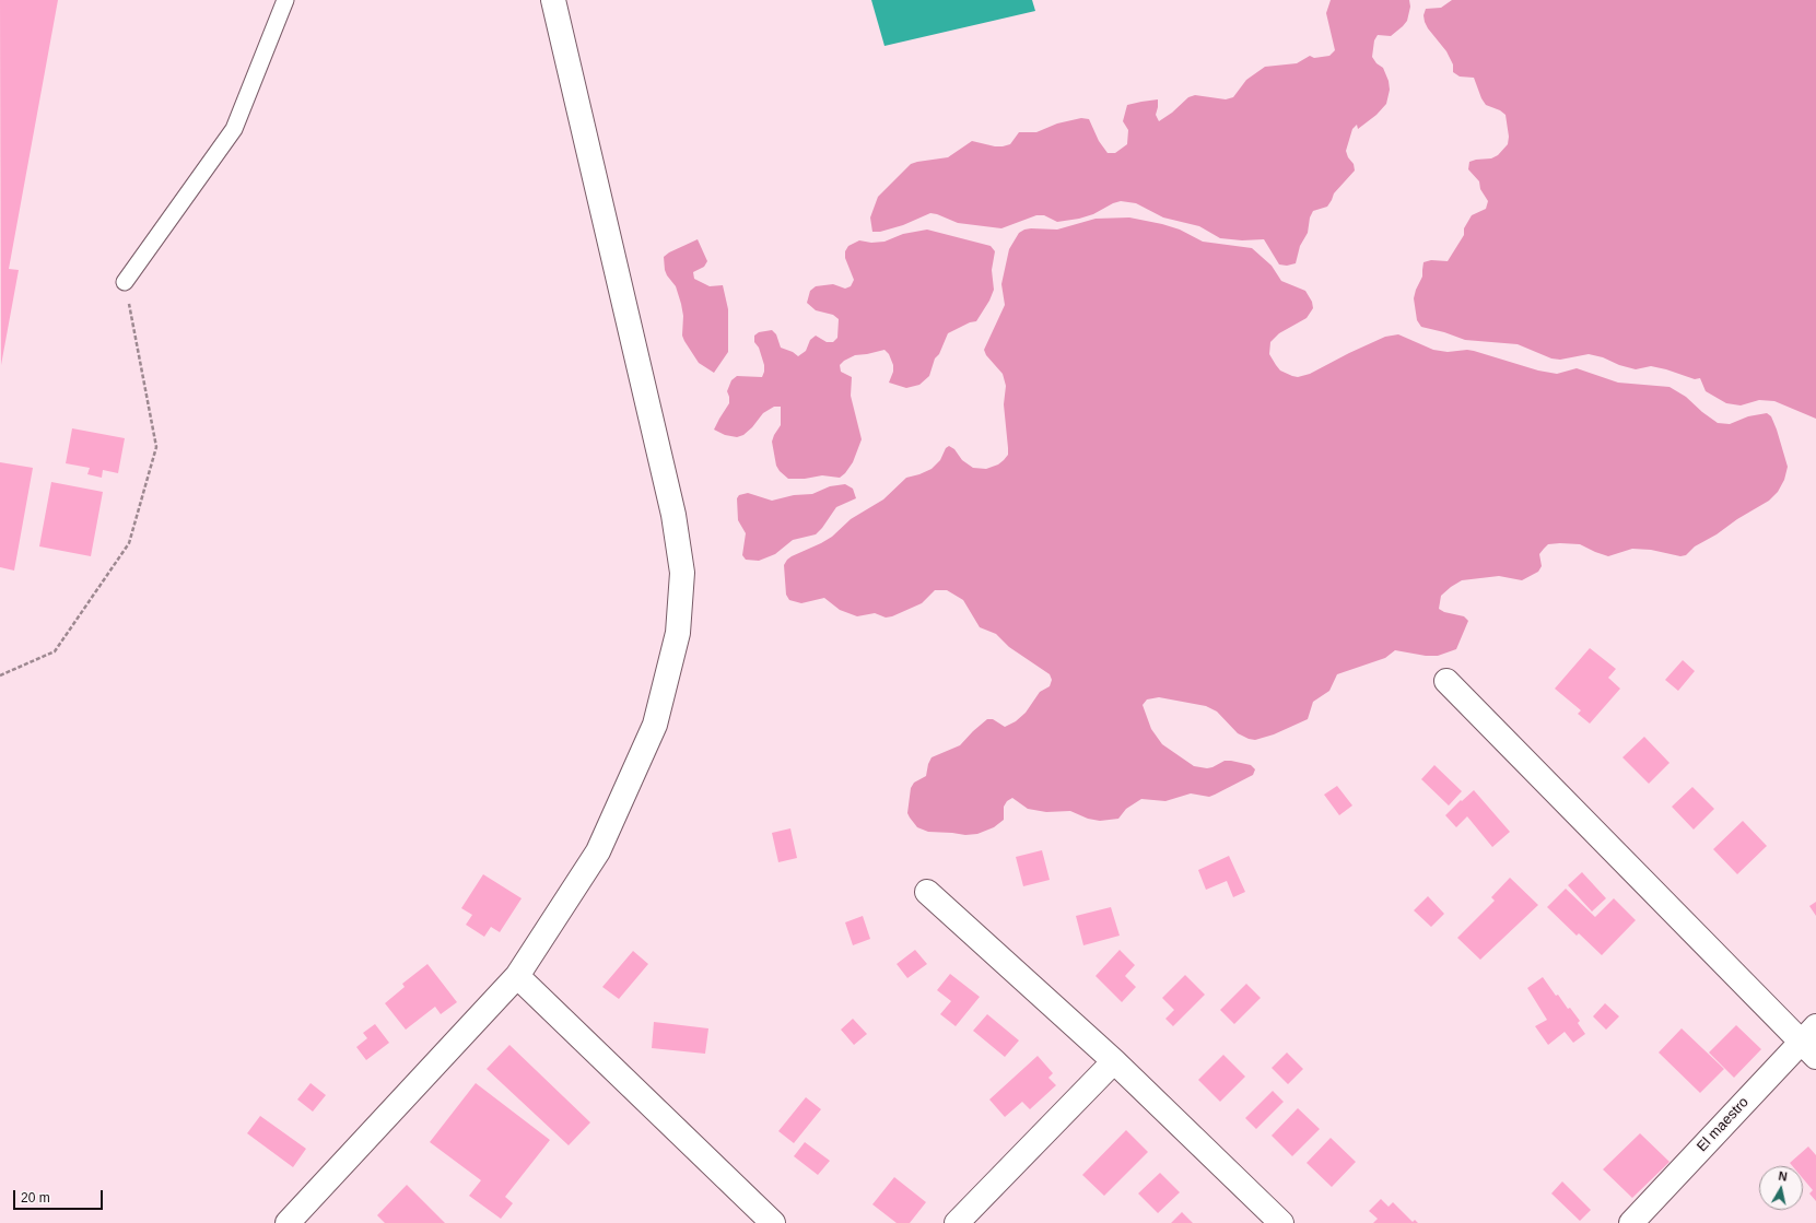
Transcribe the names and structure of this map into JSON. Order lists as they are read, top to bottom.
{
  "streets": {
    "street": ["El maestro"]
  },
  "scale_bar": "20 m",
  "north": "top"
}
